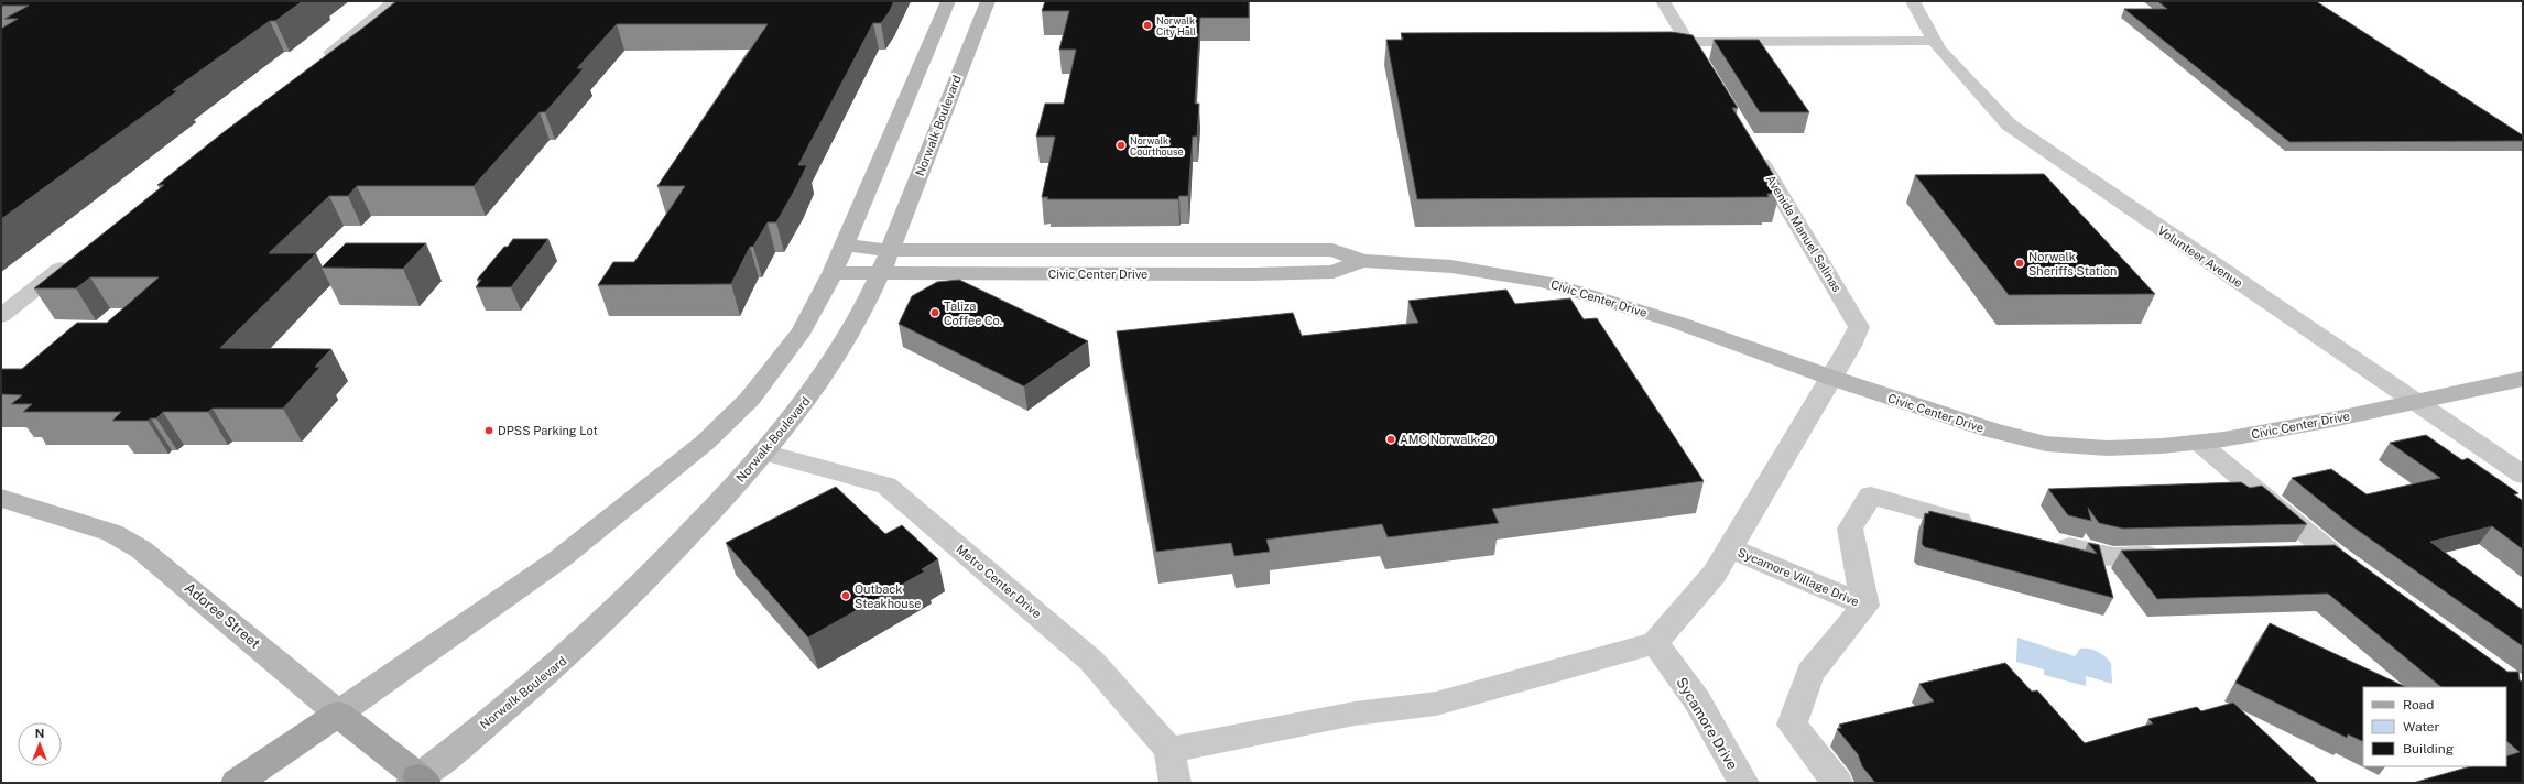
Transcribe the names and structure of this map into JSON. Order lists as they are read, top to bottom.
{
  "streets": {
    "main road": ["Norwalk Boulevard", "Civic Center Drive", "Adoree Street"],
    "street": [
      "Avenida Manuel Salinas",
      "Volunteer Avenue",
      "Sycamore Village Drive",
      "Metro Center Drive",
      "Sycamore Drive"
    ]
  },
  "crossings": [
    ["Norwalk Boulevard", "Civic Center Drive"],
    ["Norwalk Boulevard", "Metro Center Drive"],
    ["Norwalk Boulevard", "Adoree Street"],
    ["Avenida Manuel Salinas", "Civic Center Drive"],
    ["Volunteer Avenue", "Civic Center Drive"]
  ],
  "places": [
    "Norwalk City Hall",
    "Norwalk Courthouse",
    "Norwalk Sheriffs Station",
    "Taliza Coffee Co.",
    "DPSS Parking Lot",
    "AMC Norwalk 20",
    "Outback Steakhouse"
  ],
  "legend": ["Road", "Water", "Building"],
  "north": "top"
}
